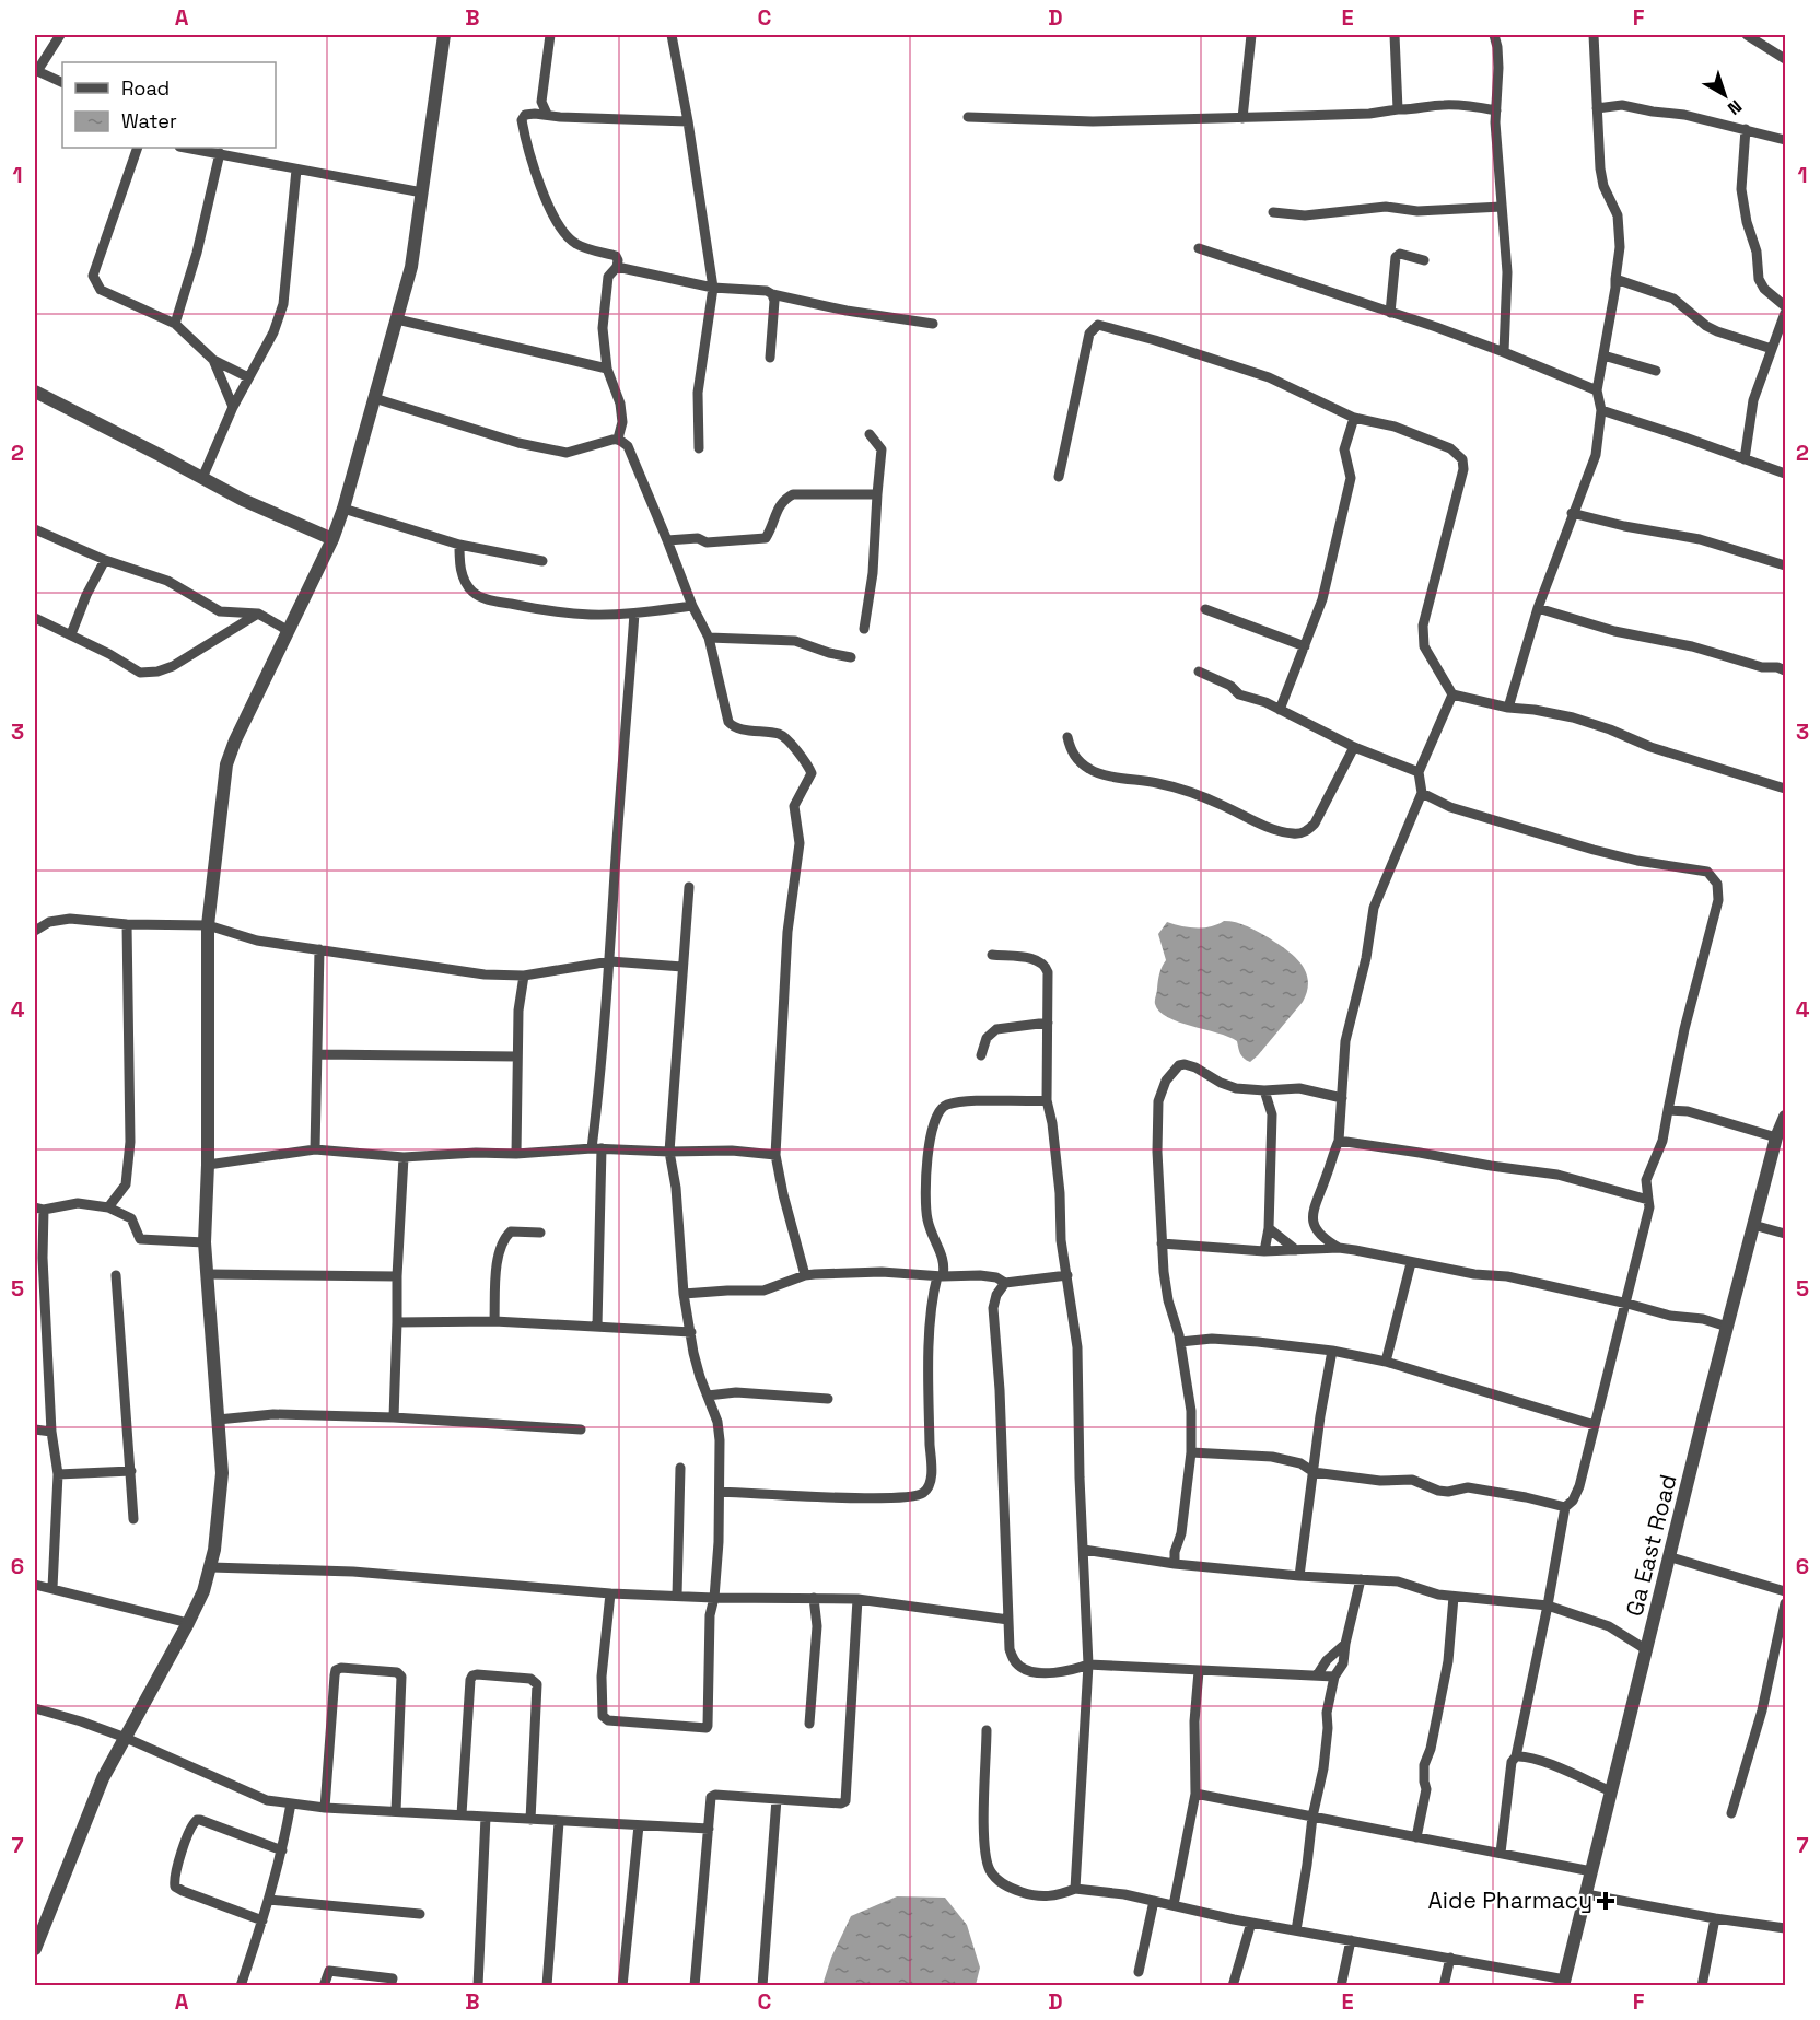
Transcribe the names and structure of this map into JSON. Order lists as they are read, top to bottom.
{
  "streets": {
    "street": ["Ga East Road"]
  },
  "places": {
    "health": ["Aide Pharmacy"]
  },
  "legend": ["Road", "Water"],
  "north": "bottom right",
  "grid": {
    "columns": [
      "A",
      "B",
      "C",
      "D",
      "E",
      "F"
    ],
    "rows": [
      "1",
      "2",
      "3",
      "4",
      "5",
      "6",
      "7"
    ]
  }
}
